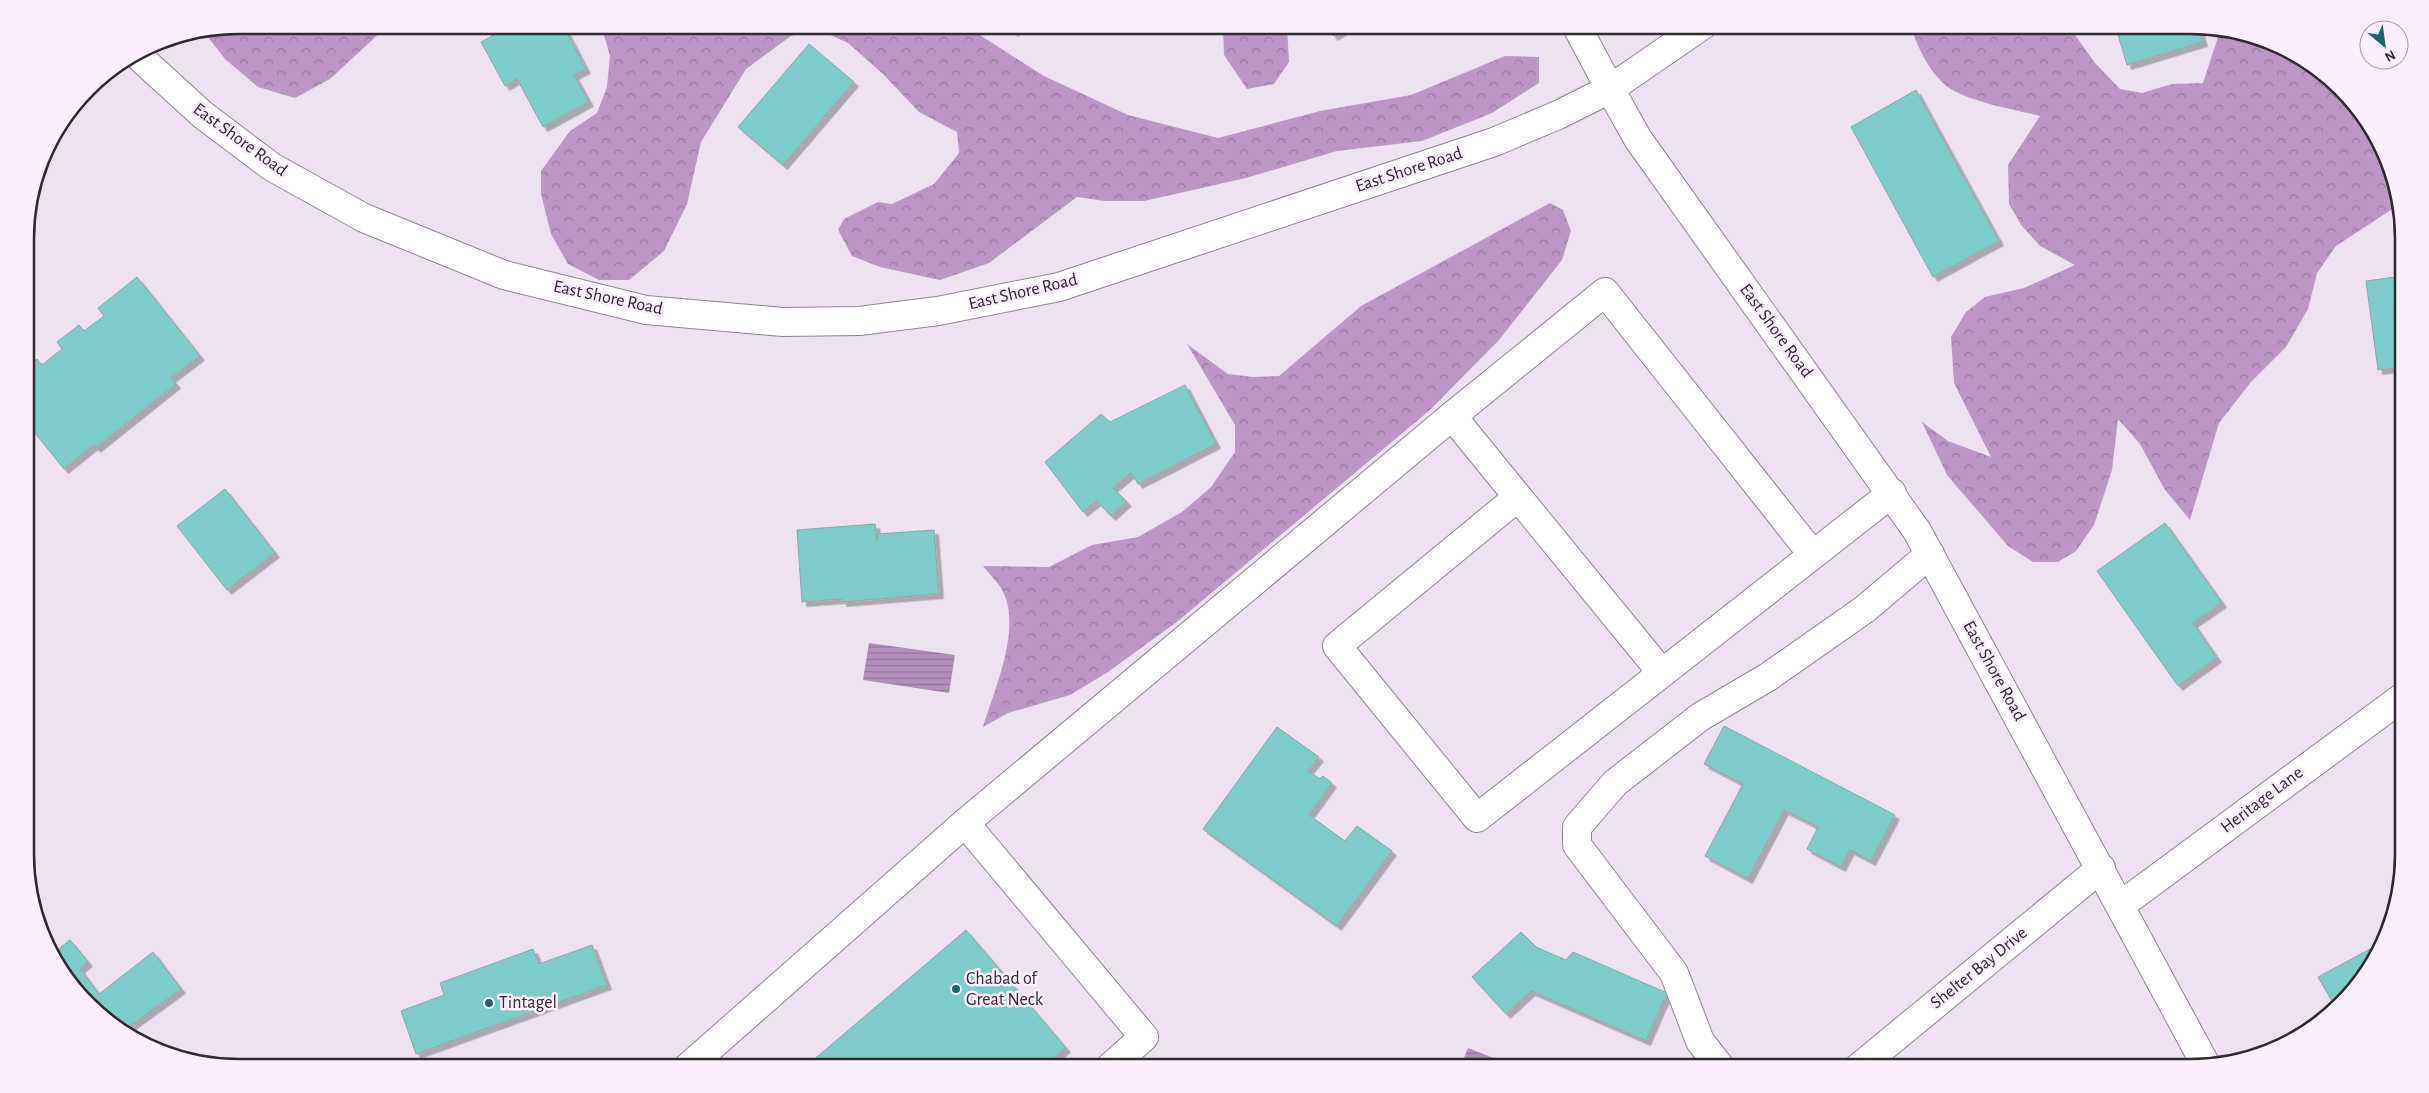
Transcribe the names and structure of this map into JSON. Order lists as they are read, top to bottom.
{
  "streets": {
    "main road": ["East Shore Road", "Heritage Lane", "Shelter Bay Drive"]
  },
  "crossings": [
    ["East Shore Road", "Heritage Lane"],
    ["East Shore Road", "Shelter Bay Drive"]
  ],
  "places": ["Chabad of Great Neck", "Tintagel"],
  "north": "bottom right"
}
